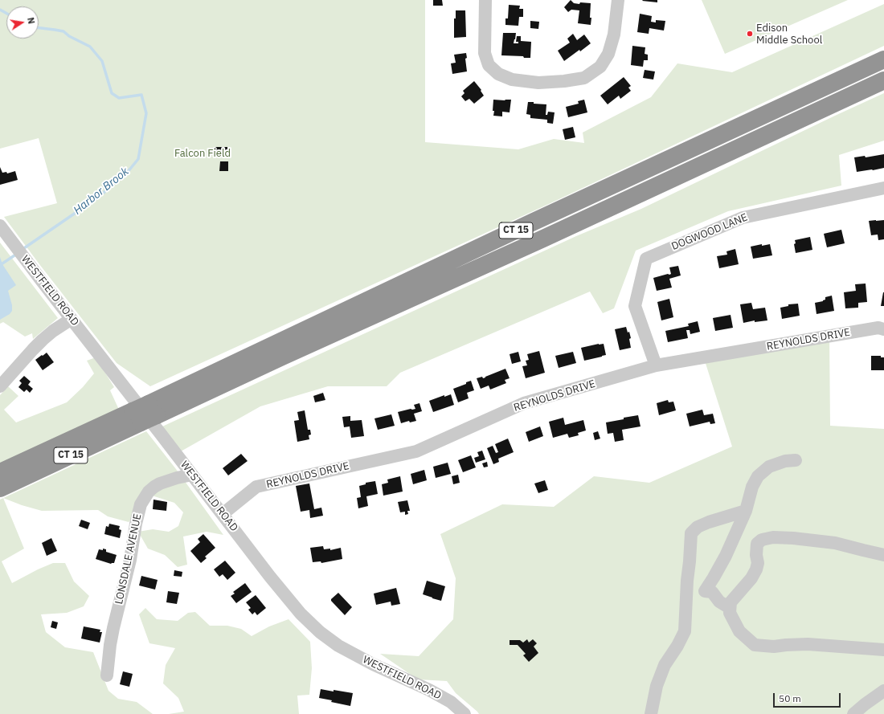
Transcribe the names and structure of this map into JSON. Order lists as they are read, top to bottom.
{
  "streets": {
    "highway": ["CT 15"],
    "street": [
      "DOGWOOD LANE",
      "WESTFIELD ROAD",
      "REYNOLDS DRIVE",
      "LONSDALE AVENUE"
    ]
  },
  "crossings": [
    ["DOGWOOD LANE", "REYNOLDS DRIVE"],
    ["WESTFIELD ROAD", "REYNOLDS DRIVE"],
    ["WESTFIELD ROAD", "LONSDALE AVENUE"]
  ],
  "water": ["Harbor Brook"],
  "parks": ["Falcon Field"],
  "places": ["Edison Middle School"],
  "scale_bar": "50 m",
  "north": "right"
}
